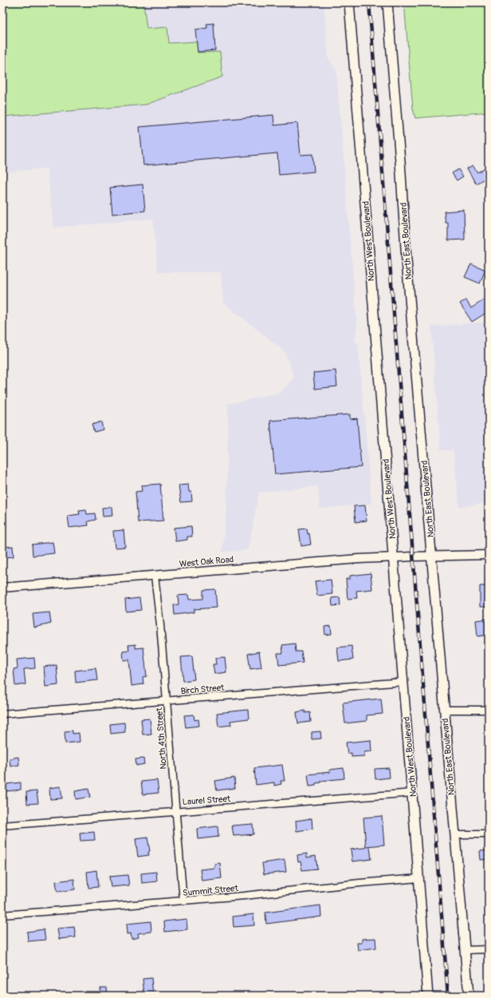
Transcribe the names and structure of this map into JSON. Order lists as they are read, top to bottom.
{
  "streets": {
    "main road": ["North West Boulevard", "North East Boulevard"],
    "street": [
      "West Oak Road",
      "Birch Street",
      "North 4th Street",
      "Laurel Street",
      "Summit Street"
    ]
  },
  "crossings": [
    ["North West Boulevard", "West Oak Road"],
    ["North West Boulevard", "Birch Street"],
    ["North West Boulevard", "Laurel Street"],
    ["North West Boulevard", "Summit Street"],
    ["North East Boulevard", "West Oak Road"],
    ["West Oak Road", "North 4th Street"],
    ["Birch Street", "North 4th Street"],
    ["North 4th Street", "Laurel Street"],
    ["North 4th Street", "Summit Street"]
  ]
}
